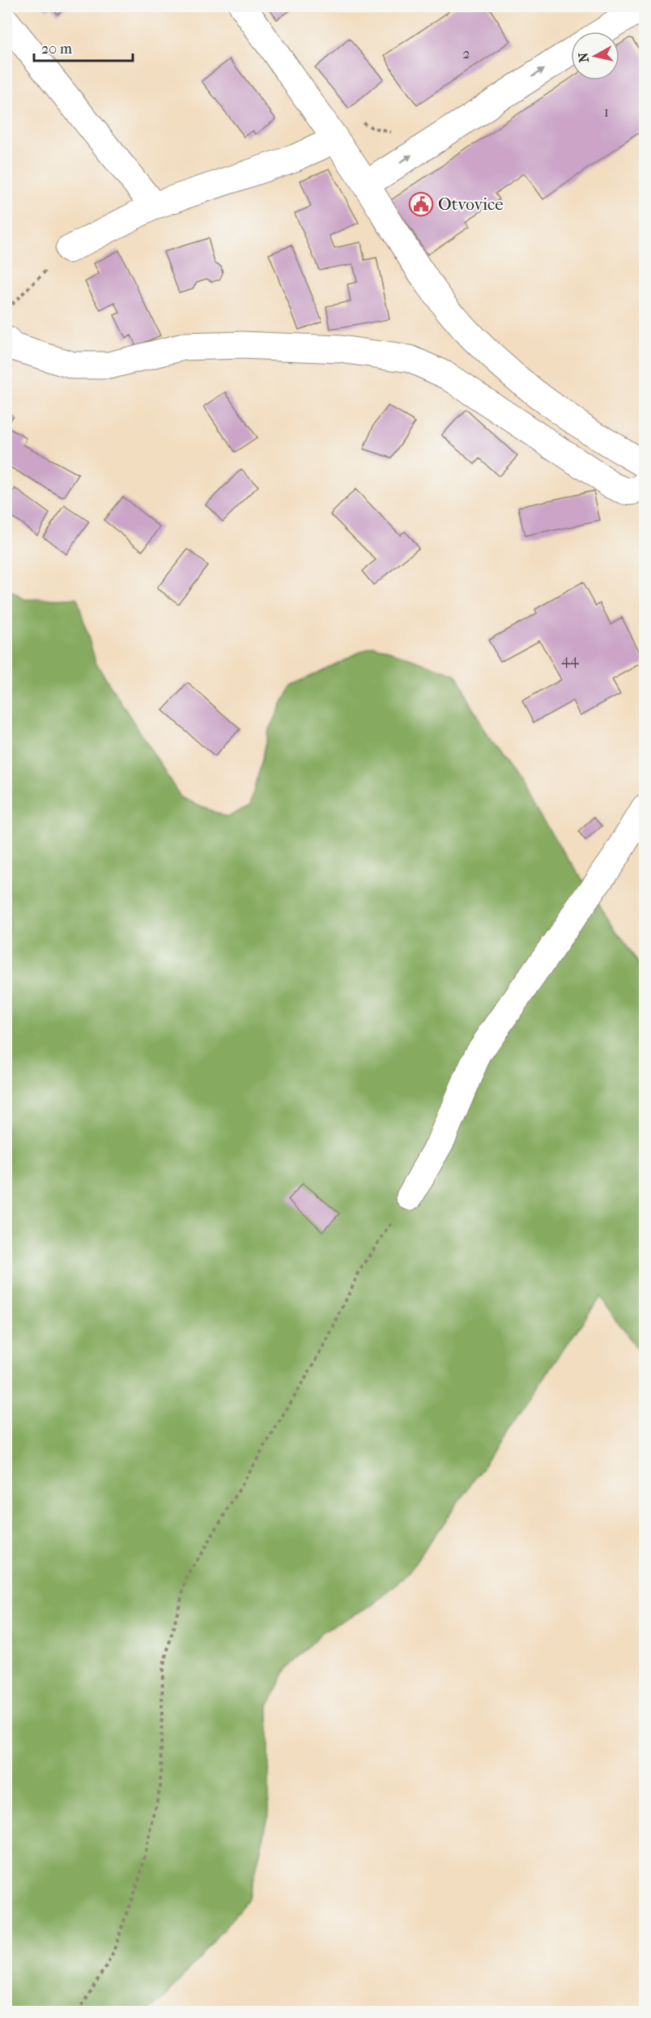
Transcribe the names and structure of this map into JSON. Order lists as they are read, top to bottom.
{
  "places": {
    "public building": ["Otvovice"]
  },
  "house_numbers": ["2", "1", "44"],
  "scale_bar": "20 m",
  "north": "left"
}
